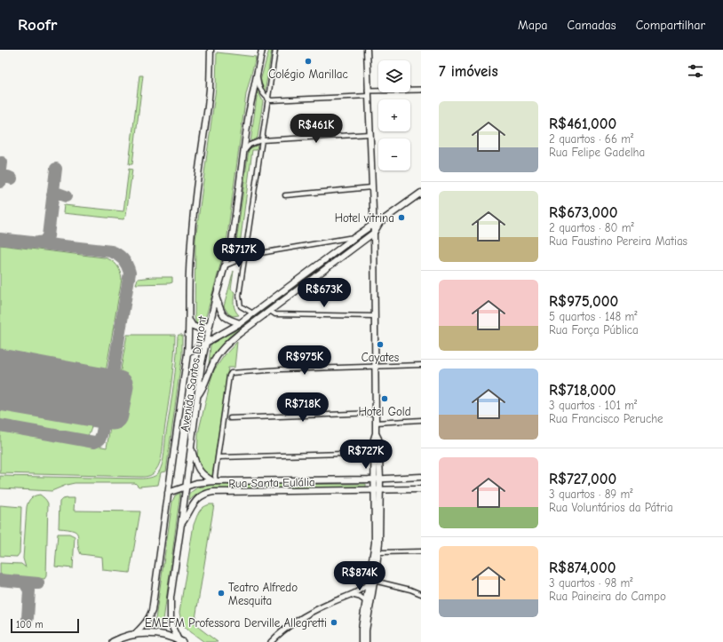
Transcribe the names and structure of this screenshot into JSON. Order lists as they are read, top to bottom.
{
  "streets": {
    "main road": ["Avenida Santos Dumont", "Rua Santa Eulália"]
  },
  "crossings": [
    ["Avenida Santos Dumont", "Rua Santa Eulália"]
  ],
  "places": [
    "Colégio Marillac",
    "Hotel vitrina",
    "Cayates",
    "Hotel Gold",
    "Teatro Alfredo Mesquita",
    "EMEFM Professora Derville Allegretti"
  ],
  "scale_bar": "100 m",
  "page": {
    "header": "Roofr",
    "nav": ["Mapa", "Camadas", "Compartilhar"],
    "heading": "7 imóveis",
    "map_buttons": ["+", "−"],
    "list": [
      {
        "name": "R$461,000",
        "note": "2 quartos · 66 m² · Rua Felipe Gadelha"
      },
      {
        "name": "R$673,000",
        "note": "2 quartos · 80 m² · Rua Faustino Pereira Matias"
      },
      {
        "name": "R$975,000",
        "note": "5 quartos · 148 m² · Rua Força Pública"
      },
      {
        "name": "R$718,000",
        "note": "3 quartos · 101 m² · Rua Francisco Peruche"
      },
      {
        "name": "R$727,000",
        "note": "3 quartos · 89 m² · Rua Voluntários da Pátria"
      },
      {
        "name": "R$874,000",
        "note": "3 quartos · 98 m² · Rua Paineira do Campo"
      }
    ],
    "price": [
      "R$461K",
      "R$717K",
      "R$673K",
      "R$975K",
      "R$718K",
      "R$727K",
      "R$874K"
    ],
    "scale": "100 m"
  }
}
